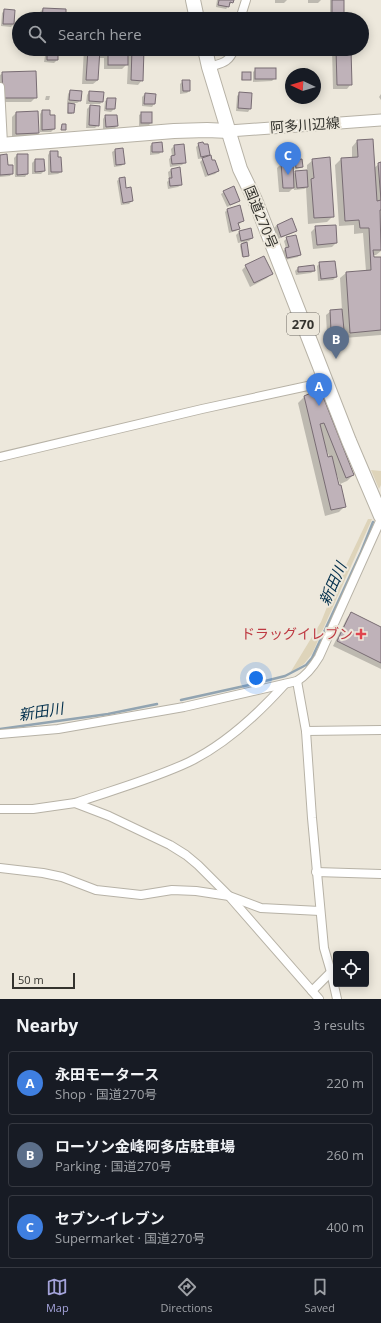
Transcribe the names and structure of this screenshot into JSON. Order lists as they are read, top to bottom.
{
  "streets": {
    "highway": ["国道270号", "270"],
    "main road": ["阿多川辺線"]
  },
  "crossings": [
    ["阿多川辺線", "国道270号"],
    ["阿多川辺線", "270"],
    ["国道270号", "270"]
  ],
  "water": ["新田川"],
  "places": {
    "health": ["ドラッグイレブン"]
  },
  "scale_bar": "50 m",
  "north": "left",
  "page": {
    "search": "Search here",
    "pins": ["C", "B", "A"],
    "scale": "50 m",
    "heading": ["Nearby", "3 results"],
    "list": [
      {
        "mark": "A",
        "name": "永田モータース",
        "note": "Shop · 国道270号",
        "value": "220 m"
      },
      {
        "mark": "B",
        "name": "ローソン金峰阿多店駐車場",
        "note": "Parking · 国道270号",
        "value": "260 m"
      },
      {
        "mark": "C",
        "name": "セブン-イレブン",
        "note": "Supermarket · 国道270号",
        "value": "400 m"
      }
    ],
    "nav": ["Map", "Directions", "Saved"]
  }
}
